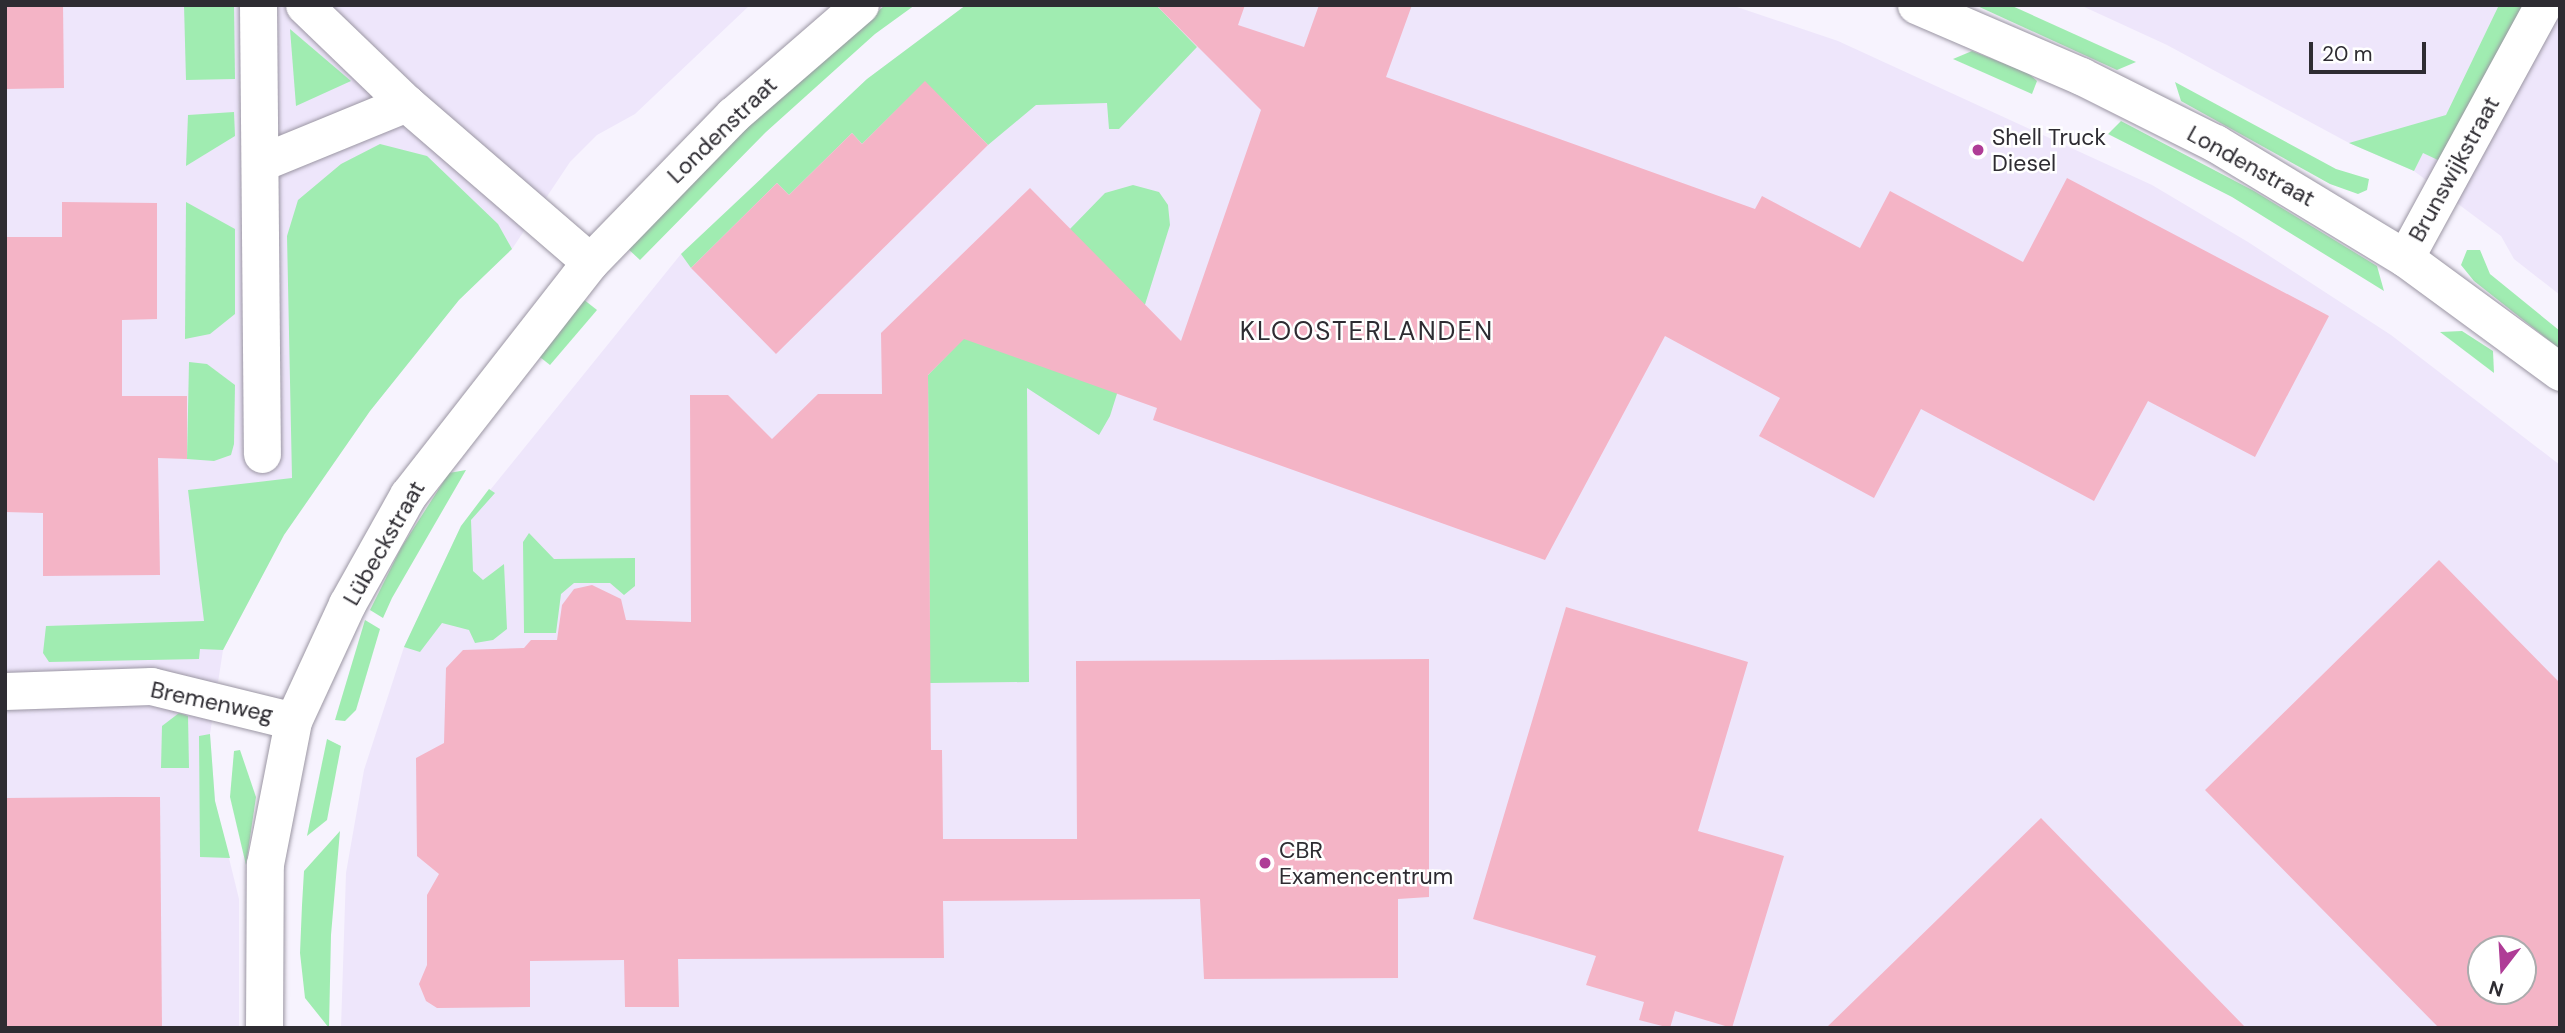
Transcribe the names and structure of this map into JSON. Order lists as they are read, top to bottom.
{
  "streets": {
    "street": [
      "Londenstraat",
      "Brunswijkstraat",
      "Lübeckstraat",
      "Bremenweg"
    ]
  },
  "crossings": [
    ["Londenstraat", "Brunswijkstraat"],
    ["Londenstraat", "Lübeckstraat"],
    ["Lübeckstraat", "Bremenweg"]
  ],
  "districts": ["KLOOSTERLANDEN"],
  "places": ["Shell Truck Diesel", "CBR Examencentrum"],
  "scale_bar": "20 m",
  "north": "bottom"
}
